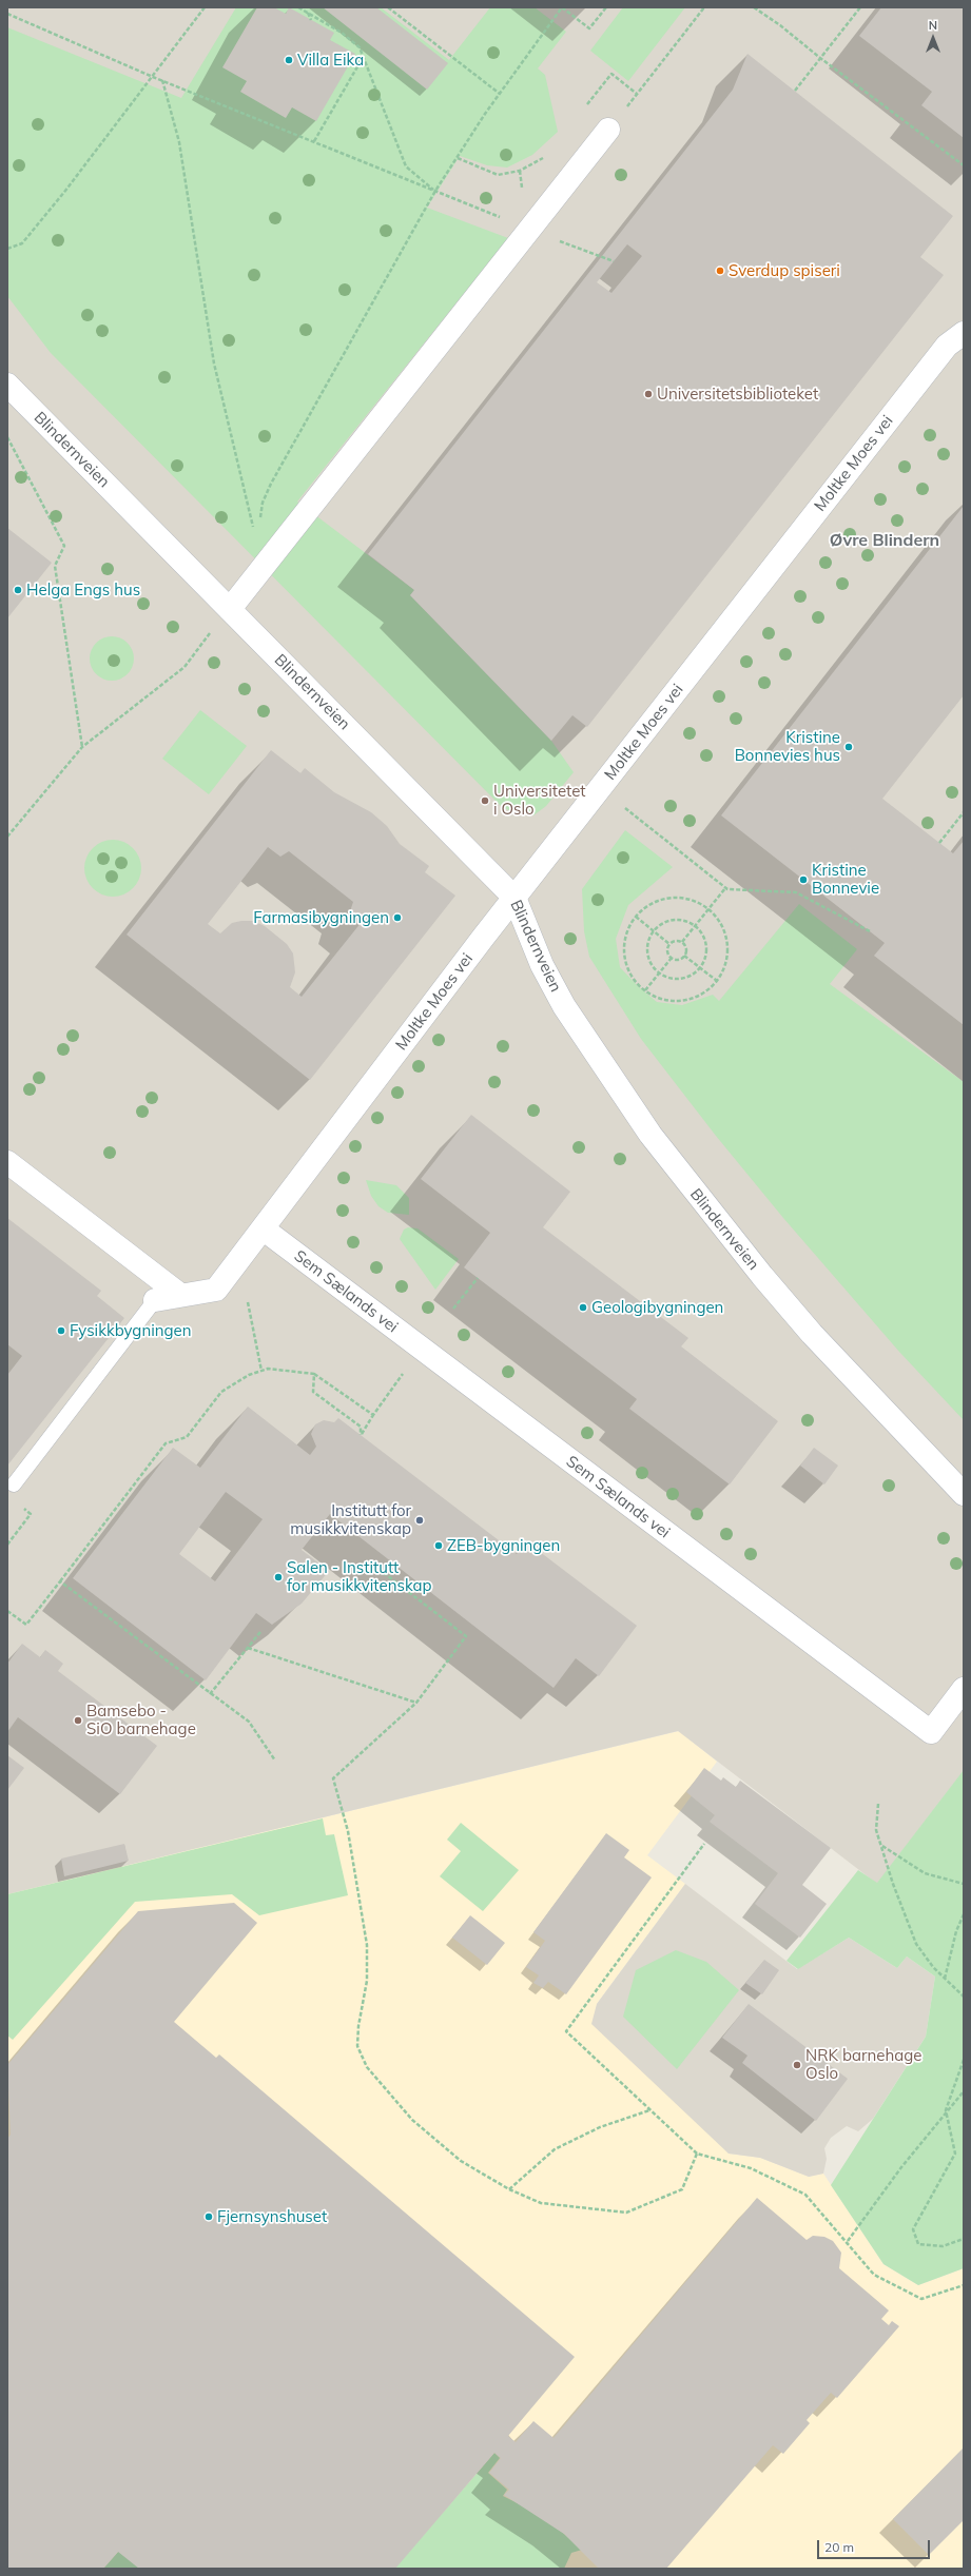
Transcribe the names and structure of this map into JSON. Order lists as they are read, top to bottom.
{
  "streets": {
    "street": ["Blindernveien", "Moltke Moes vei", "Sem Sælands vei"]
  },
  "crossings": [
    ["Blindernveien", "Moltke Moes vei"],
    ["Moltke Moes vei", "Sem Sælands vei"]
  ],
  "districts": ["Øvre Blindern"],
  "places": [
    "Villa Eika",
    "Sverdup spiseri",
    "Universitetsbiblioteket",
    "Helga Engs hus",
    "Kristine Bonnevies hus",
    "Universitetet i Oslo",
    "Kristine Bonnevie",
    "Farmasibygningen",
    "Geologibygningen",
    "Fysikkbygningen",
    "Institutt for musikkvitenskap",
    "ZEB-bygningen",
    "Salen - Institutt for musikkvitenskap",
    "Bamsebo - SiO barnehage",
    "NRK barnehage Oslo",
    "Fjernsynshuset"
  ],
  "scale_bar": "20 m",
  "north": "top"
}
